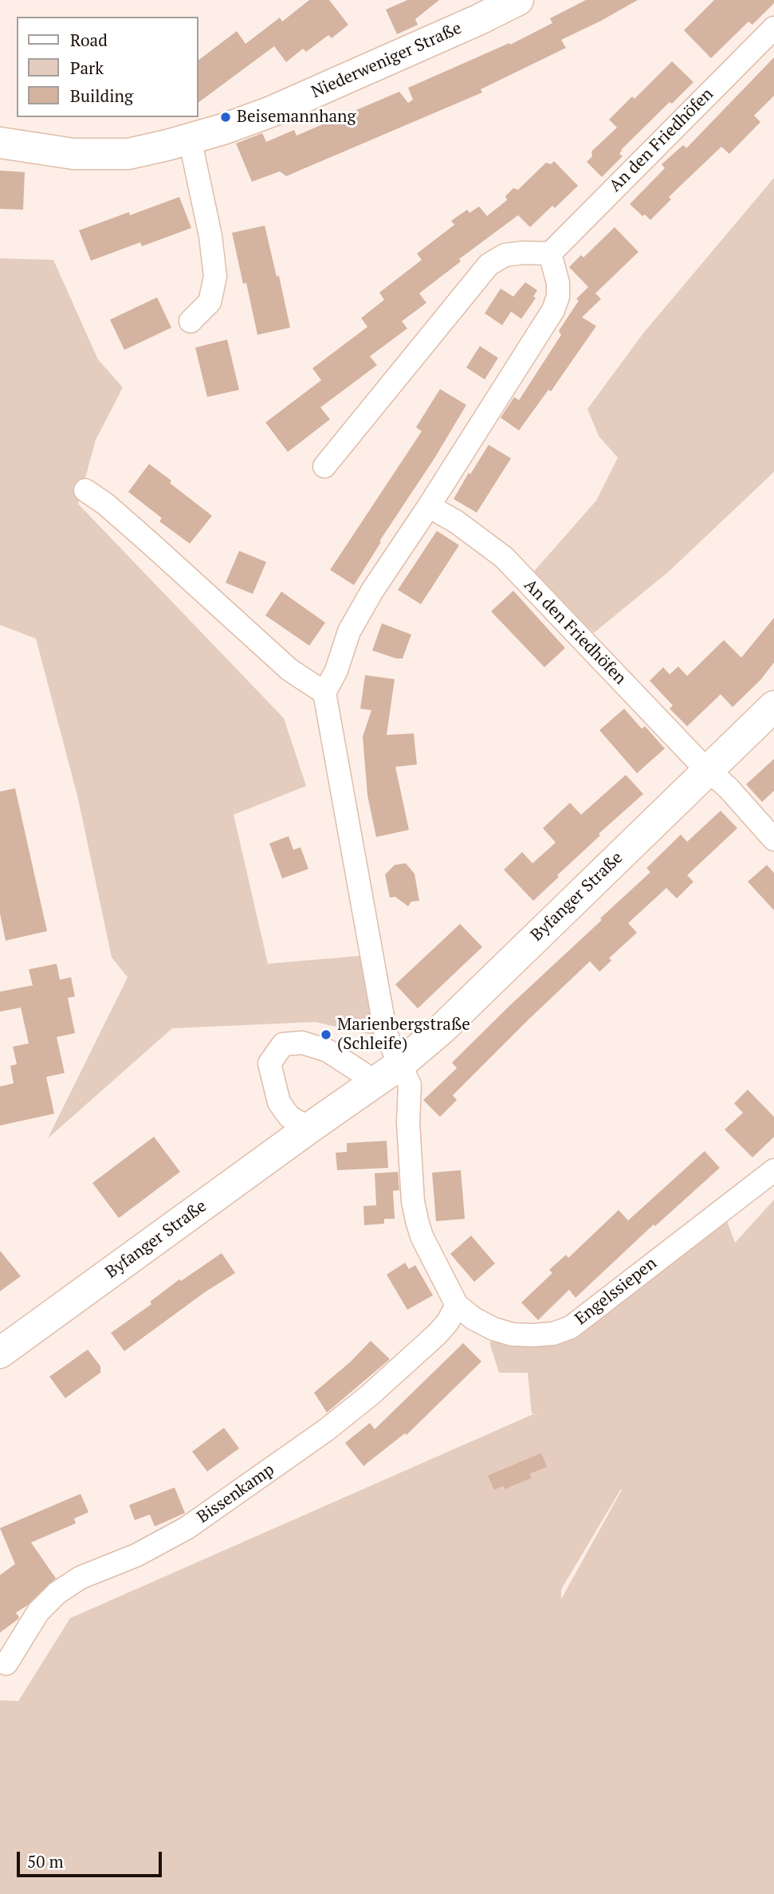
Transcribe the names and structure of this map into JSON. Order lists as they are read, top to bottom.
{
  "streets": {
    "street": [
      "Niederweniger Straße",
      "An den Friedhöfen",
      "Byfanger Straße",
      "Engelssiepen",
      "Bissenkamp"
    ]
  },
  "crossings": [
    ["An den Friedhöfen", "Byfanger Straße"],
    ["Byfanger Straße", "Engelssiepen"],
    ["Engelssiepen", "Bissenkamp"]
  ],
  "places": ["Beisemannhang", "Marienbergstraße (Schleife)"],
  "legend": ["Road", "Park", "Building"],
  "scale_bar": "50 m"
}
